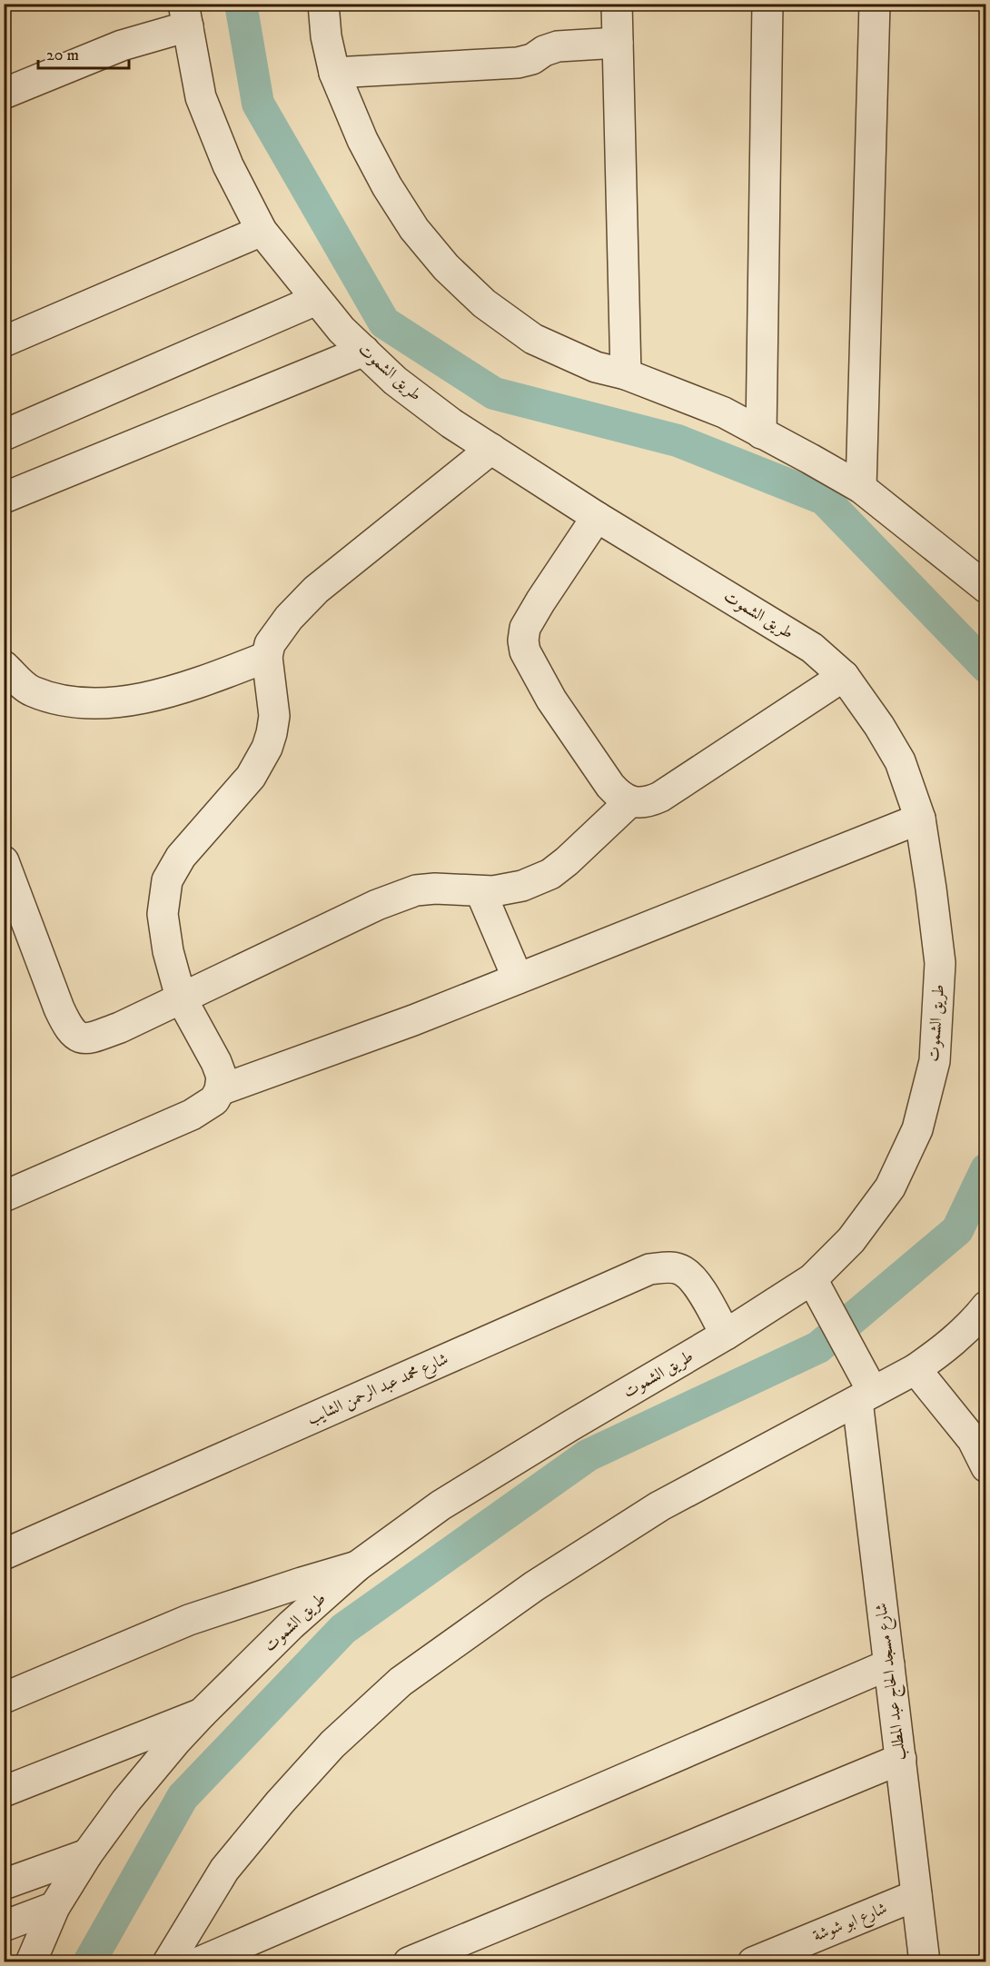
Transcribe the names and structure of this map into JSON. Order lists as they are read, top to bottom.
{
  "streets": {
    "street": [
      "طريق الشموت",
      "شارع محمد عبد الرحمن الشايب",
      "شارع مسجد الحاج عبد المطلب",
      "شارع ابو شوشة"
    ]
  },
  "crossings": [
    ["طريق الشموت", "شارع محمد عبد الرحمن الشايب"],
    ["شارع مسجد الحاج عبد المطلب", "شارع ابو شوشة"]
  ],
  "scale_bar": "20 m"
}
